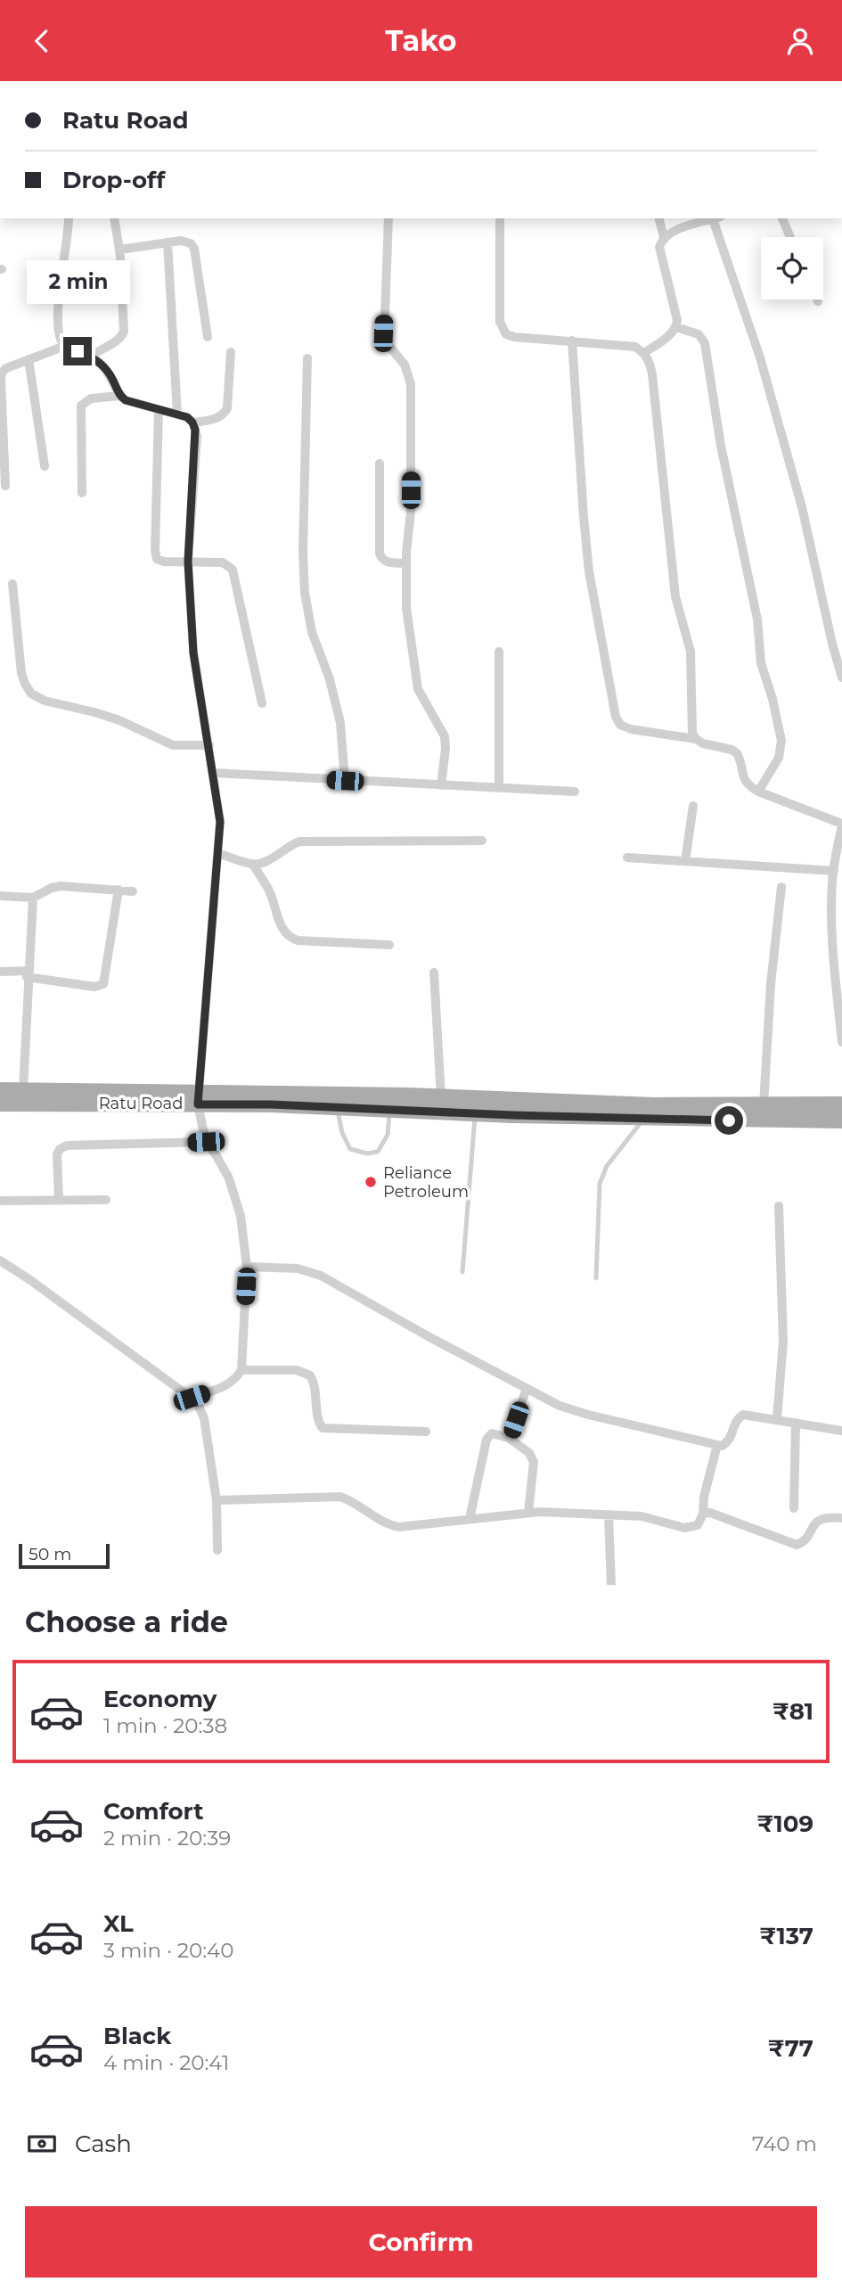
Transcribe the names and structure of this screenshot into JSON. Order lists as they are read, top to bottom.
{
  "streets": {
    "main road": ["Ratu Road"]
  },
  "places": ["Reliance Petroleum"],
  "scale_bar": "50 m",
  "page": {
    "header": "Tako",
    "banner": ["Ratu Road", "Drop-off"],
    "bubble": "2 min",
    "scale": "50 m",
    "heading": "Choose a ride",
    "list": [
      {
        "name": "Economy",
        "note": "1 min · 20:38",
        "value": "₹81"
      },
      {
        "name": "Comfort",
        "note": "2 min · 20:39",
        "value": "₹109"
      },
      {
        "name": "XL",
        "note": "3 min · 20:40",
        "value": "₹137"
      },
      {
        "name": "Black",
        "note": "4 min · 20:41",
        "value": "₹77"
      }
    ],
    "pay": ["Cash", "740 m"],
    "buttons": "Confirm"
  }
}
